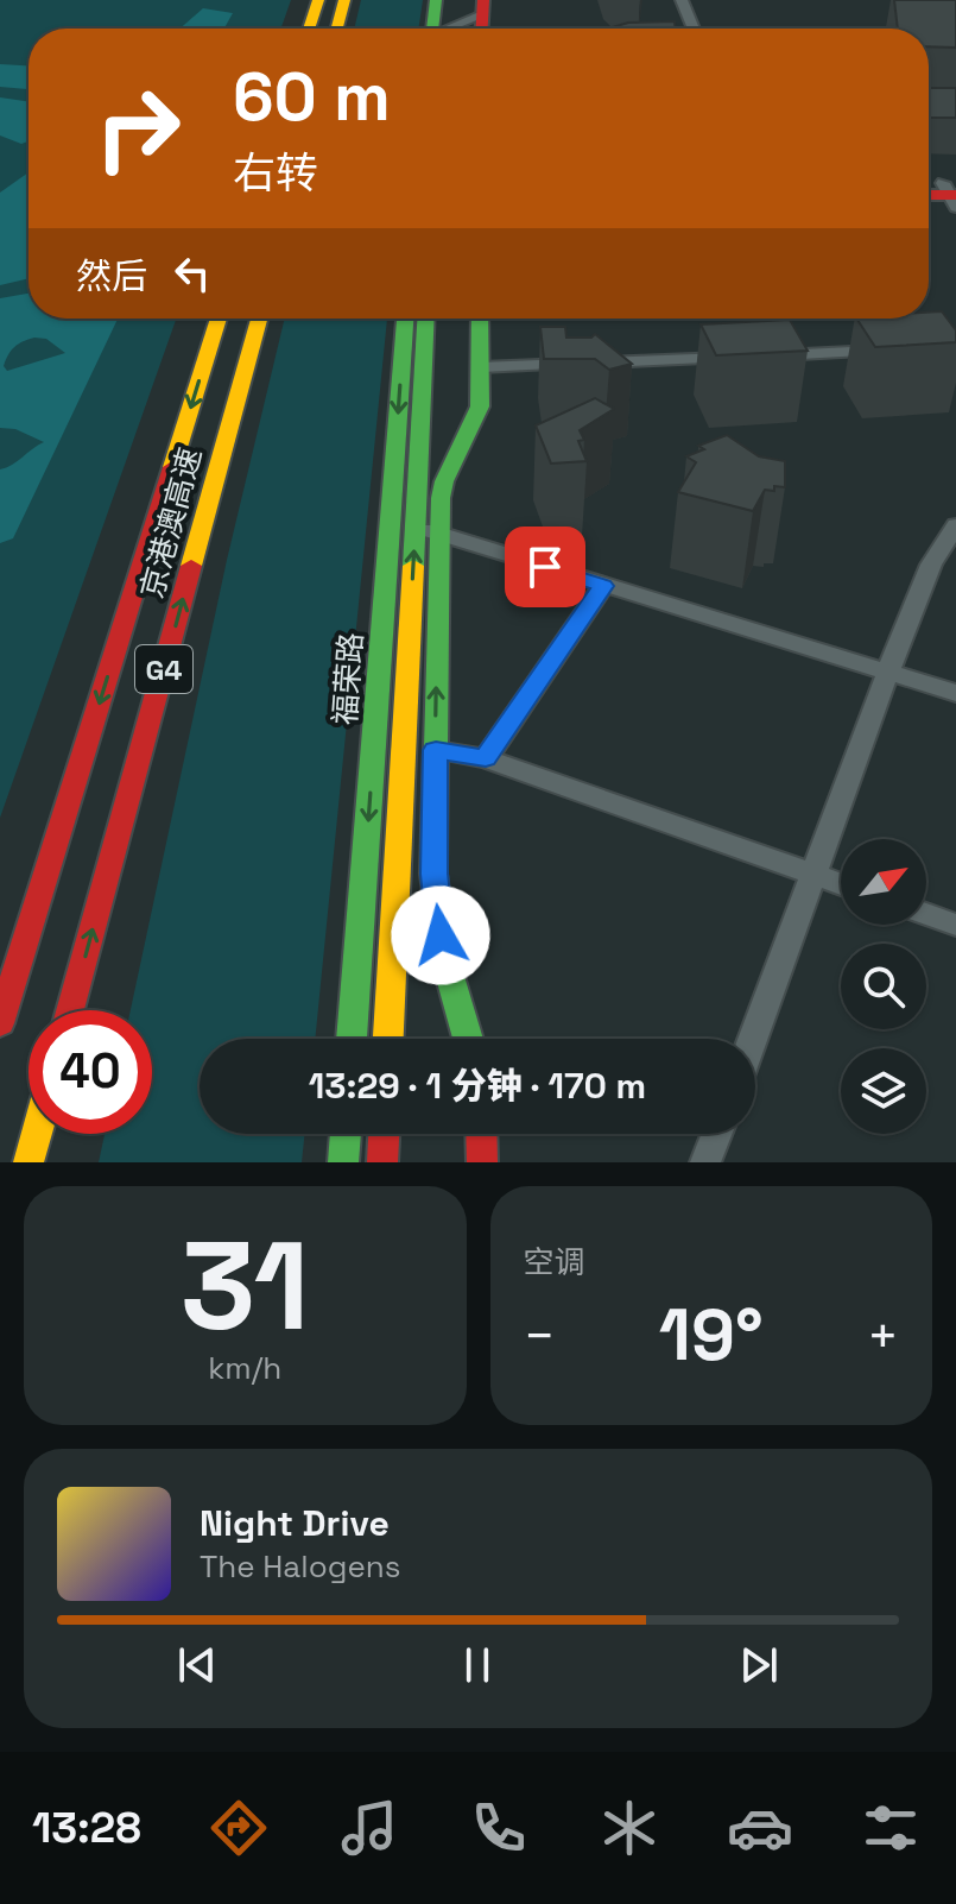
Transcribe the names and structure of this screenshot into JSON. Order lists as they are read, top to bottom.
{
  "streets": {
    "main road": ["京港澳高速", "G4", "福荣路"]
  },
  "north": "top right",
  "page": {
    "turn": ["60 m", "右转"],
    "then": "然后",
    "limit": "40",
    "trip": "13:29 · 1 分钟 · 170 m",
    "tile": [
      ["31", "km/h"],
      "空调"
    ],
    "heat": ["−", "19°", "+"],
    "song": ["Night Drive", "The Halogens"],
    "tabs": "13:28"
  }
}
